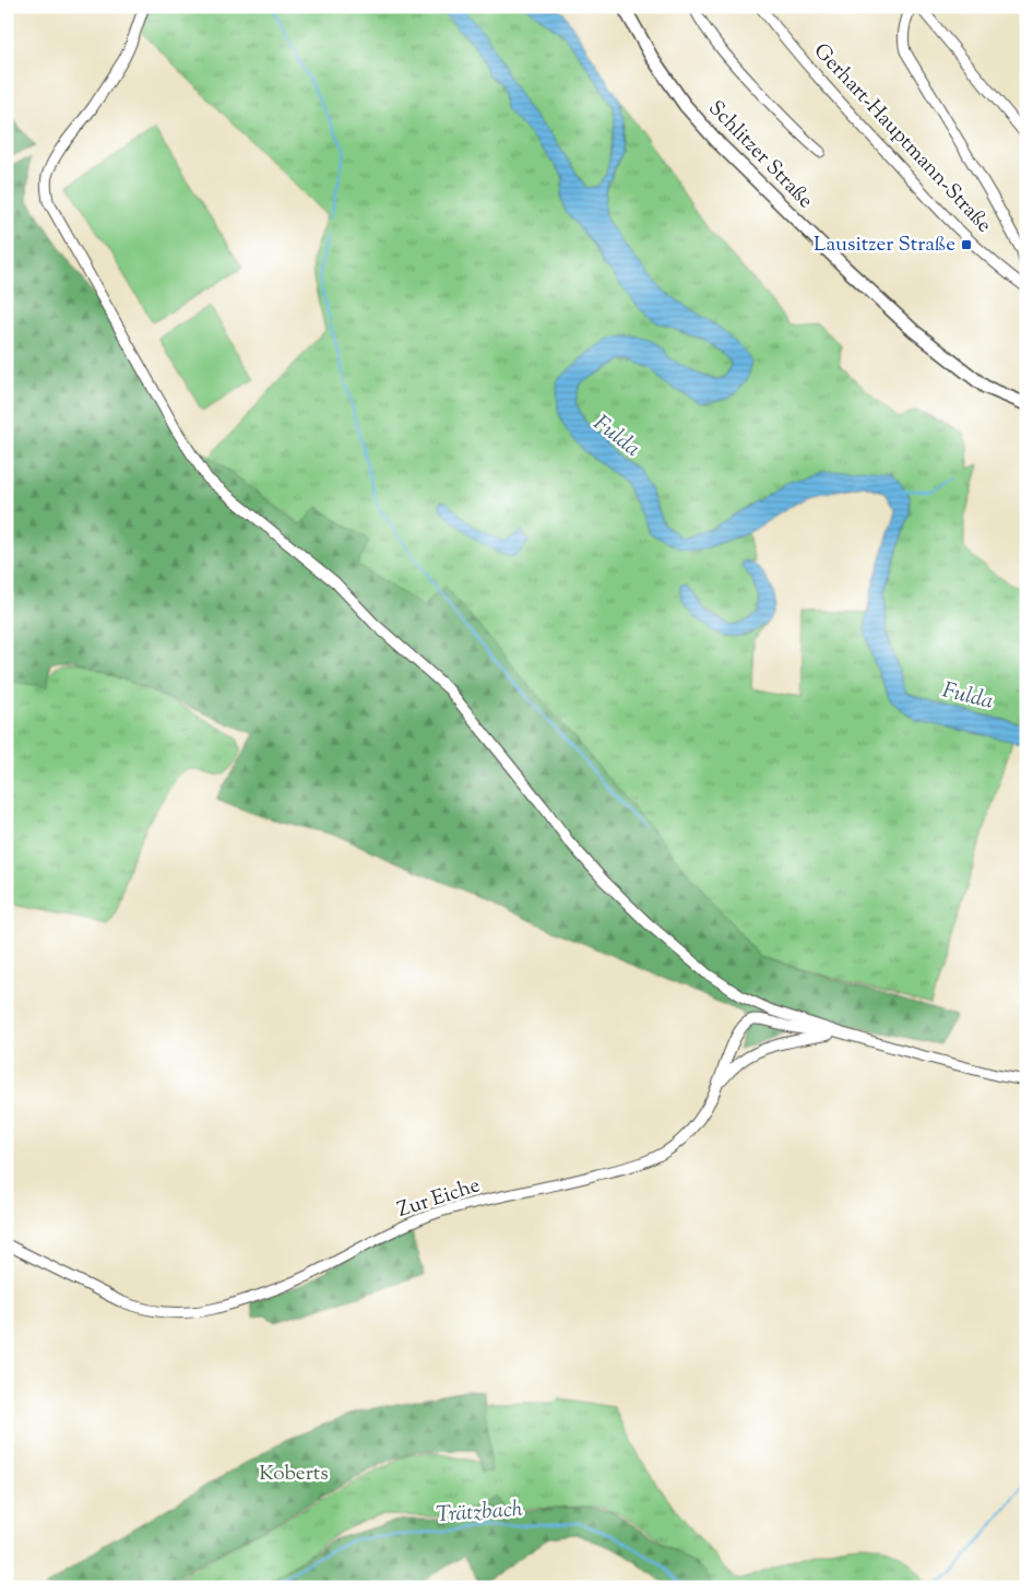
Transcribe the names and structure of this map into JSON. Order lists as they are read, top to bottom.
{
  "streets": {
    "main road": ["Schlitzer Straße"],
    "street": ["Gerhart-Hauptmann-Straße", "Zur Eiche"]
  },
  "water": ["Fulda", "Trätzbach"],
  "parks": ["Koberts"],
  "places": {
    "transit": ["Lausitzer Straße"]
  }
}
